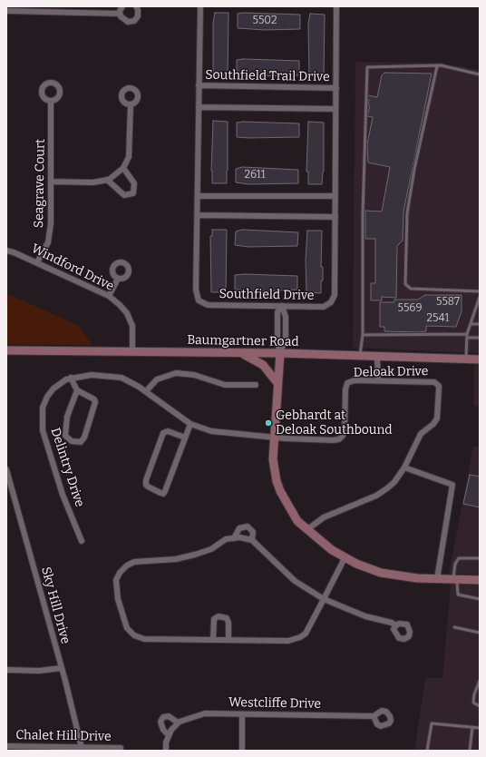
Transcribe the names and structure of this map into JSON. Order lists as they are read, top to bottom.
{
  "streets": {
    "main road": ["Baumgartner Road"],
    "street": [
      "Southfield Trail Drive",
      "Seagrave Court",
      "Windford Drive",
      "Southfield Drive",
      "Deloak Drive",
      "Delintry Drive",
      "Sky Hill Drive",
      "Westcliffe Drive",
      "Chalet Hill Drive"
    ]
  },
  "crossings": [
    ["Southfield Trail Drive", "Southfield Drive"],
    ["Seagrave Court", "Windford Drive"],
    ["Windford Drive", "Baumgartner Road"],
    ["Deloak Drive", "Delintry Drive"],
    ["Sky Hill Drive", "Chalet Hill Drive"]
  ],
  "places": ["Gebhardt at Deloak Southbound"],
  "house_numbers": [
    "5502",
    "2611",
    "5587",
    "5569",
    "2541"
  ]
}
